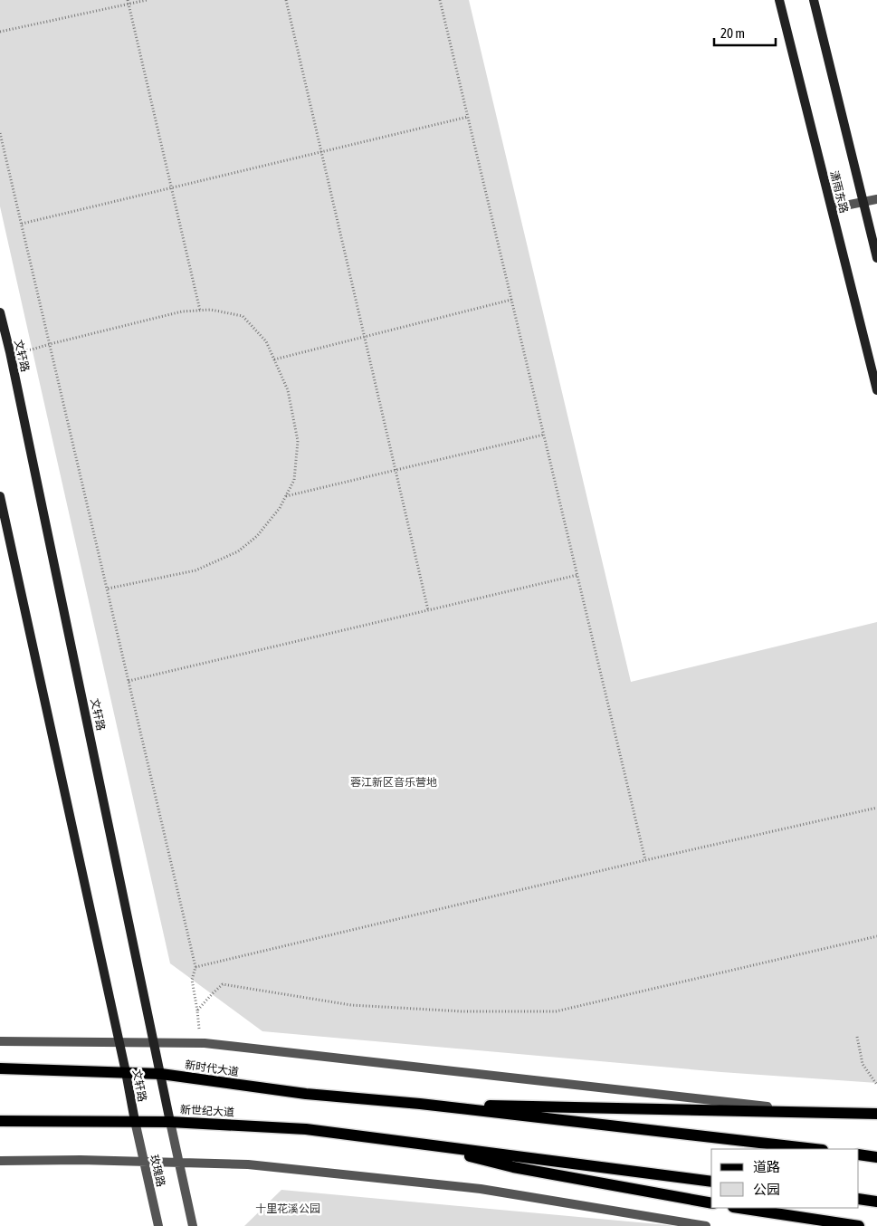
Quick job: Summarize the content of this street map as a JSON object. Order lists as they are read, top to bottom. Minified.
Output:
{"streets":{"main road":["潇雨东路","文轩路","新时代大道","新世纪大道"],"street":["玫瑰路"]},"crossings":[["文轩路","新时代大道"],["文轩路","新世纪大道"],["文轩路","玫瑰路"],["新世纪大道","玫瑰路"]],"parks":["蓉江新区音乐营地","十里花溪公园"],"legend":["道路","公园"],"scale_bar":"20 m"}
